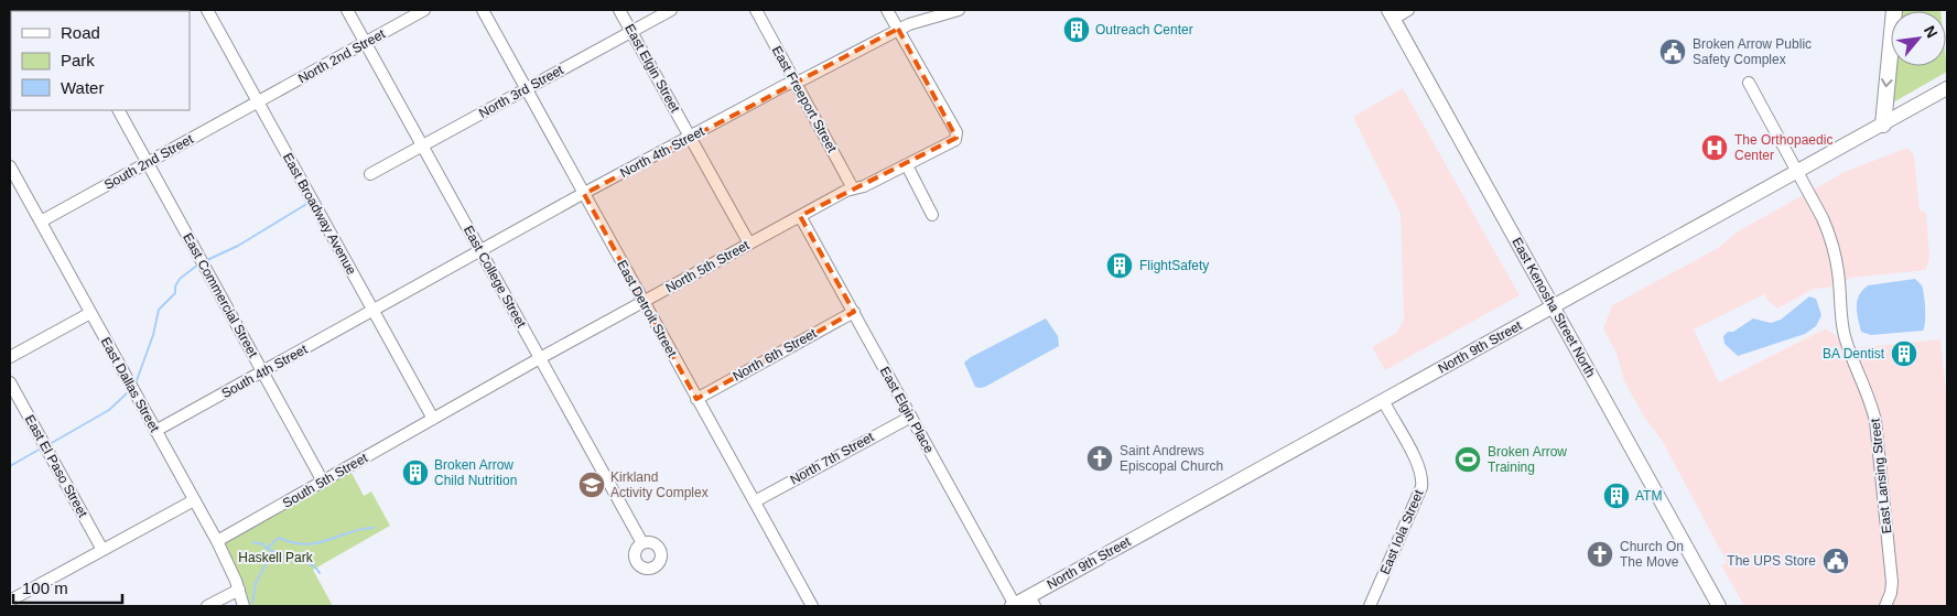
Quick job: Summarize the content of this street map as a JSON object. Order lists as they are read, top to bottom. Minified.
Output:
{"streets":{"main road":["East Kenosha Street North","North 9th Street"],"street":["North 2nd Street","East Elgin Street","North 3rd Street","East Freeport Street","North 4th Street","South 2nd Street","East Broadway Avenue","North 5th Street","East College Street","East Commercial Street","East Detroit Street","North 6th Street","South 4th Street","East Dallas Street","East Elgin Place","North 7th Street","East El Paso Street","East Lansing Street","South 5th Street","East Iola Street"]},"crossings":[["North 2nd Street","South 2nd Street"],["North 2nd Street","East Broadway Avenue"],["North 2nd Street","East College Street"],["East Elgin Street","North 3rd Street"],["East Elgin Street","North 4th Street"],["East Elgin Street","North 5th Street"],["North 3rd Street","East College Street"],["North 3rd Street","East Detroit Street"],["East Freeport Street","North 4th Street"],["East Freeport Street","North 5th Street"],["North 4th Street","East Broadway Avenue"],["North 4th Street","North 5th Street"],["North 4th Street","East College Street"],["North 4th Street","East Detroit Street"],["North 4th Street","South 4th Street"],["South 2nd Street","East Broadway Avenue"],["South 2nd Street","East Commercial Street"],["South 2nd Street","East Dallas Street"],["East Broadway Avenue","North 5th Street"],["East Broadway Avenue","South 4th Street"],["East Broadway Avenue","South 5th Street"],["North 5th Street","East College Street"],["North 5th Street","East Detroit Street"],["North 5th Street","East Elgin Place"],["North 5th Street","South 5th Street"],["East Commercial Street","South 4th Street"],["East Commercial Street","South 5th Street"],["East Kenosha Street North","North 9th Street"],["East Detroit Street","North 6th Street"],["East Detroit Street","North 7th Street"],["North 9th Street","East Elgin Place"],["North 9th Street","East Lansing Street"],["North 9th Street","East Iola Street"],["North 6th Street","East Elgin Place"],["South 4th Street","East Dallas Street"],["East Dallas Street","South 5th Street"],["East Elgin Place","North 7th Street"]],"parks":["Haskell Park"],"places":{"building":["Outreach Center","FlightSafety","BA Dentist","Broken Arrow Child Nutrition","ATM"],"public building":["Broken Arrow Public Safety Complex","The UPS Store"],"hospital":["The Orthopaedic Center"],"church":["Saint Andrews Episcopal Church","Church On The Move"],"sports":["Broken Arrow Training"],"school or university":["Kirkland Activity Complex"]},"legend":["Road","Park","Water"],"scale_bar":"100 m","north":"top right"}
